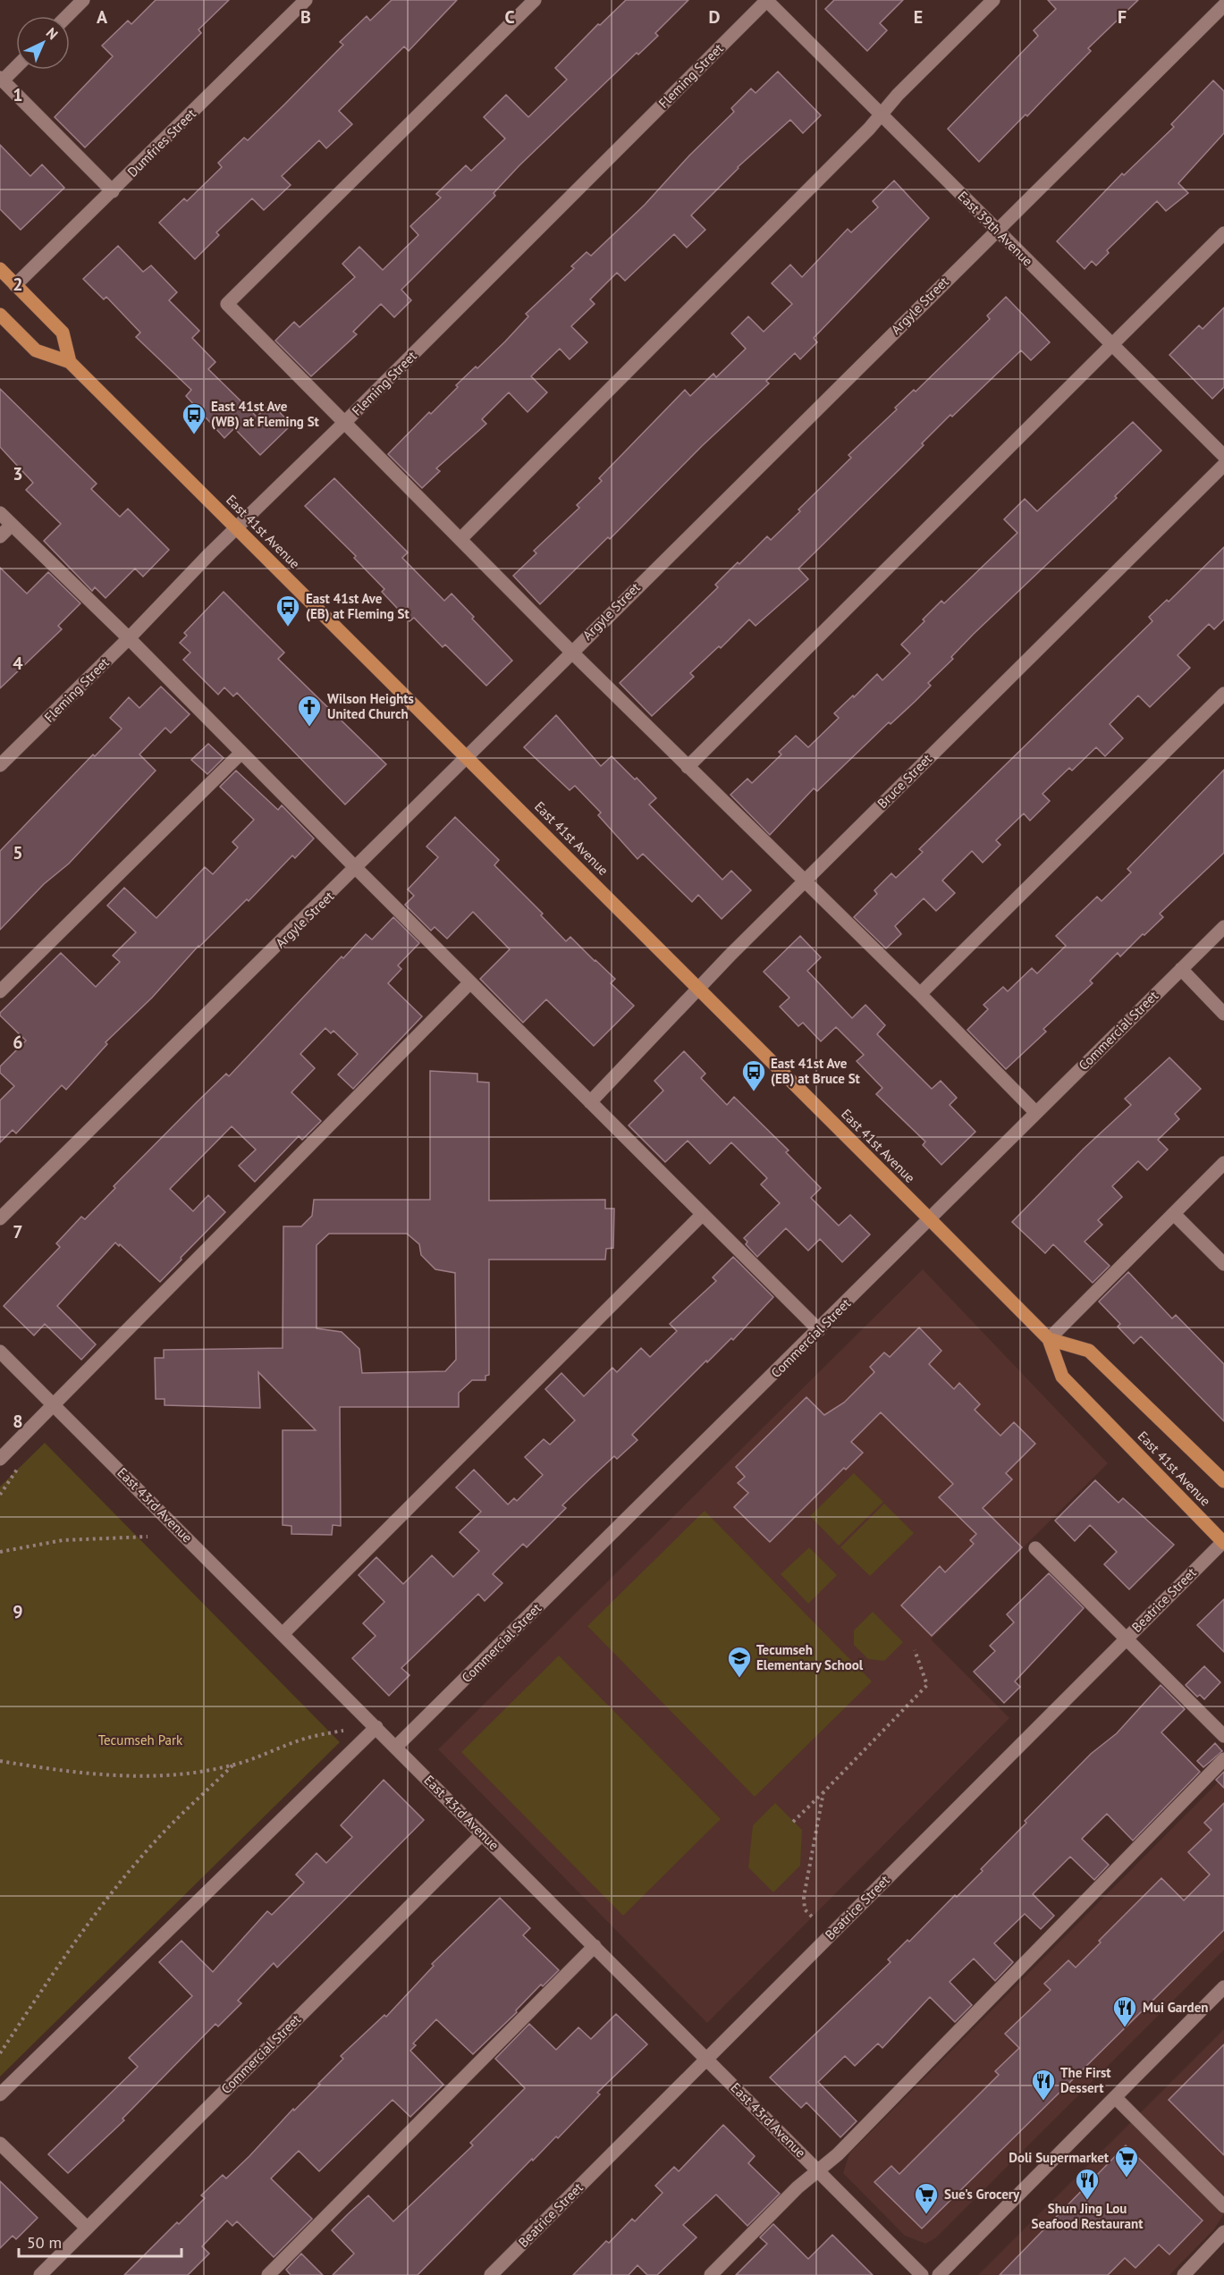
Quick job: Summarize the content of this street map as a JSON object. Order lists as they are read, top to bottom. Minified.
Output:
{"streets":{"main road":["East 41st Avenue"],"street":["Fleming Street","Dumfries Street","East 39th Avenue","Argyle Street","Bruce Street","Commercial Street","East 43rd Avenue","Beatrice Street"]},"crossings":[["Fleming Street","East 39th Avenue"],["Fleming Street","East 41st Avenue"],["East 39th Avenue","Argyle Street"],["Argyle Street","East 41st Avenue"],["East 41st Avenue","Bruce Street"],["East 41st Avenue","Commercial Street"],["East 41st Avenue","Beatrice Street"],["Commercial Street","East 43rd Avenue"],["East 43rd Avenue","Beatrice Street"]],"parks":["Tecumseh Park"],"places":{"bus stop":["East 41st Ave (WB) at Fleming St","East 41st Ave (EB) at Fleming St","East 41st Ave (EB) at Bruce St"],"church":["Wilson Heights United Church"],"school or university":["Tecumseh Elementary School"],"restaurant":["Mui Garden","The First Dessert","Shun Jing Lou Seafood Restaurant"],"supermarket":["Doli Supermarket","Sue's Grocery"]},"scale_bar":"50 m","north":"top right","grid":{"columns":["A","B","C","D","E","F"],"rows":["1","2","3","4","5","6","7","8","9"]}}
